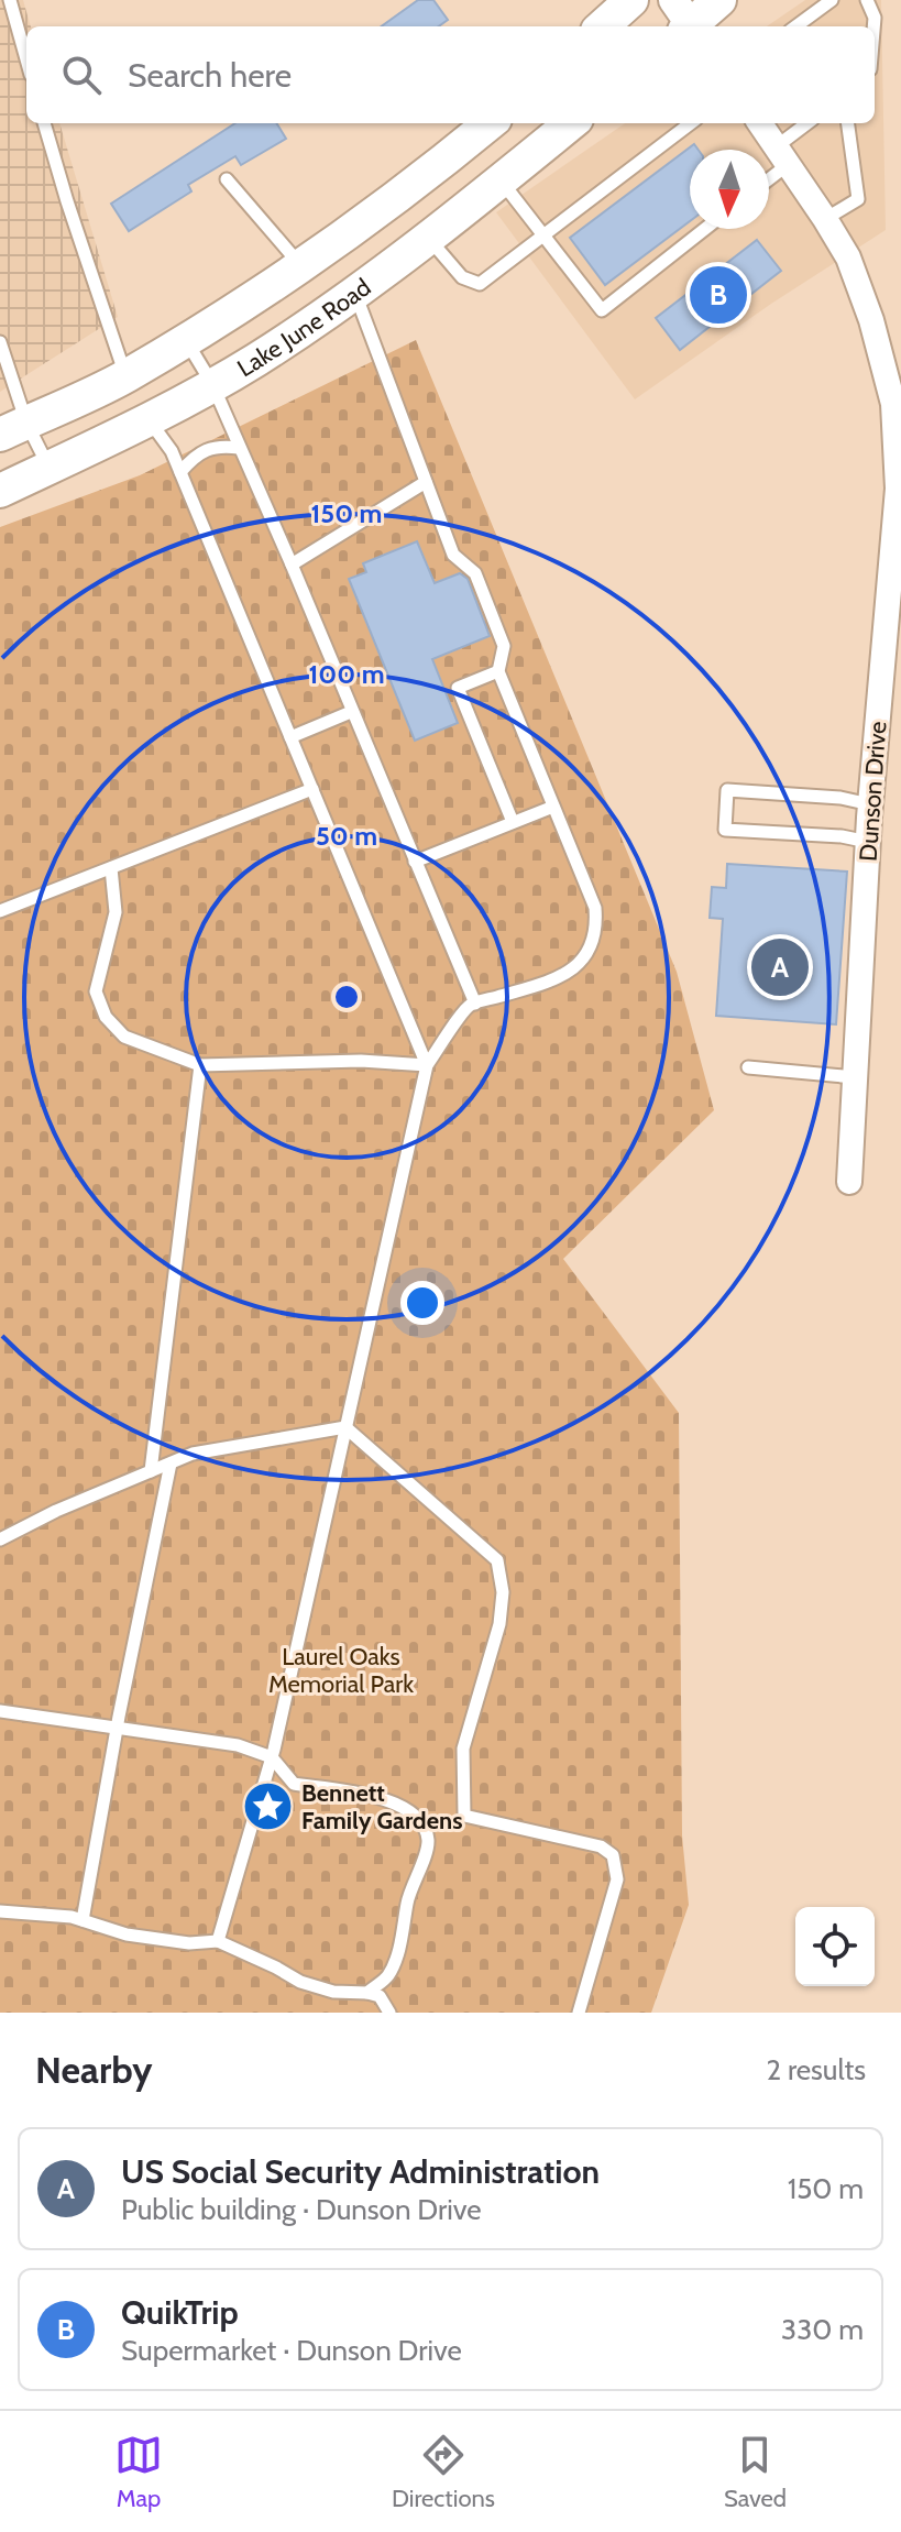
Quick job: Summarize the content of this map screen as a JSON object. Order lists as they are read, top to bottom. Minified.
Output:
{"streets":{"main road":["Lake June Road"],"street":["Dunson Drive"]},"parks":["Laurel Oaks Memorial Park"],"places":{"place":["Bennett Family Gardens"]},"north":"bottom","page":{"search":"Search here","pins":["B","A"],"heading":["Nearby","2 results"],"list":[{"mark":"A","name":"US Social Security Administration","note":"Public building · Dunson Drive","value":"150 m"},{"mark":"B","name":"QuikTrip","note":"Supermarket · Dunson Drive","value":"330 m"}],"nav":["Map","Directions","Saved"]},"rings":["150 m","100 m","50 m"]}
